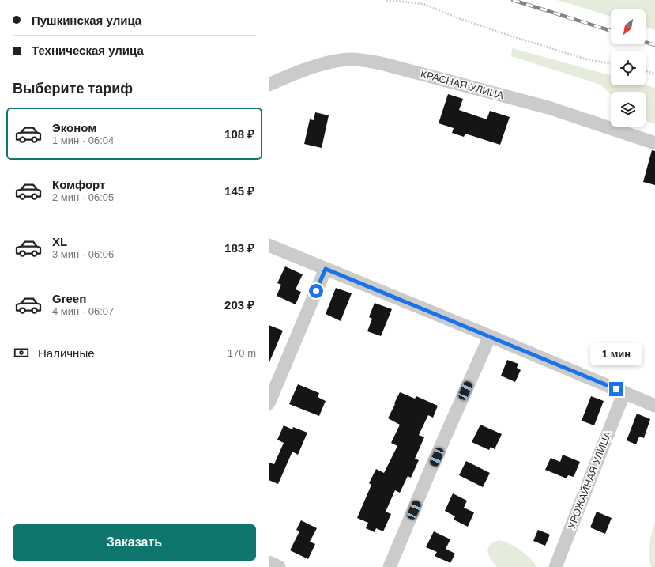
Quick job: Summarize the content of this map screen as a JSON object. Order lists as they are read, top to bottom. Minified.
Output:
{"streets":{"street":["КРАСНАЯ УЛИЦА","УРОЖАЙНАЯ УЛИЦА"]},"north":"bottom left","page":{"banner":["Пушкинская улица","Техническая улица"],"heading":"Выберите тариф","list":[{"name":"Эконом","note":"1 мин · 06:04","value":"108 ₽"},{"name":"Комфорт","note":"2 мин · 06:05","value":"145 ₽"},{"name":"XL","note":"3 мин · 06:06","value":"183 ₽"},{"name":"Green","note":"4 мин · 06:07","value":"203 ₽"}],"pay":["Наличные","170 m"],"bubble":"1 мин","buttons":"Заказать"}}
